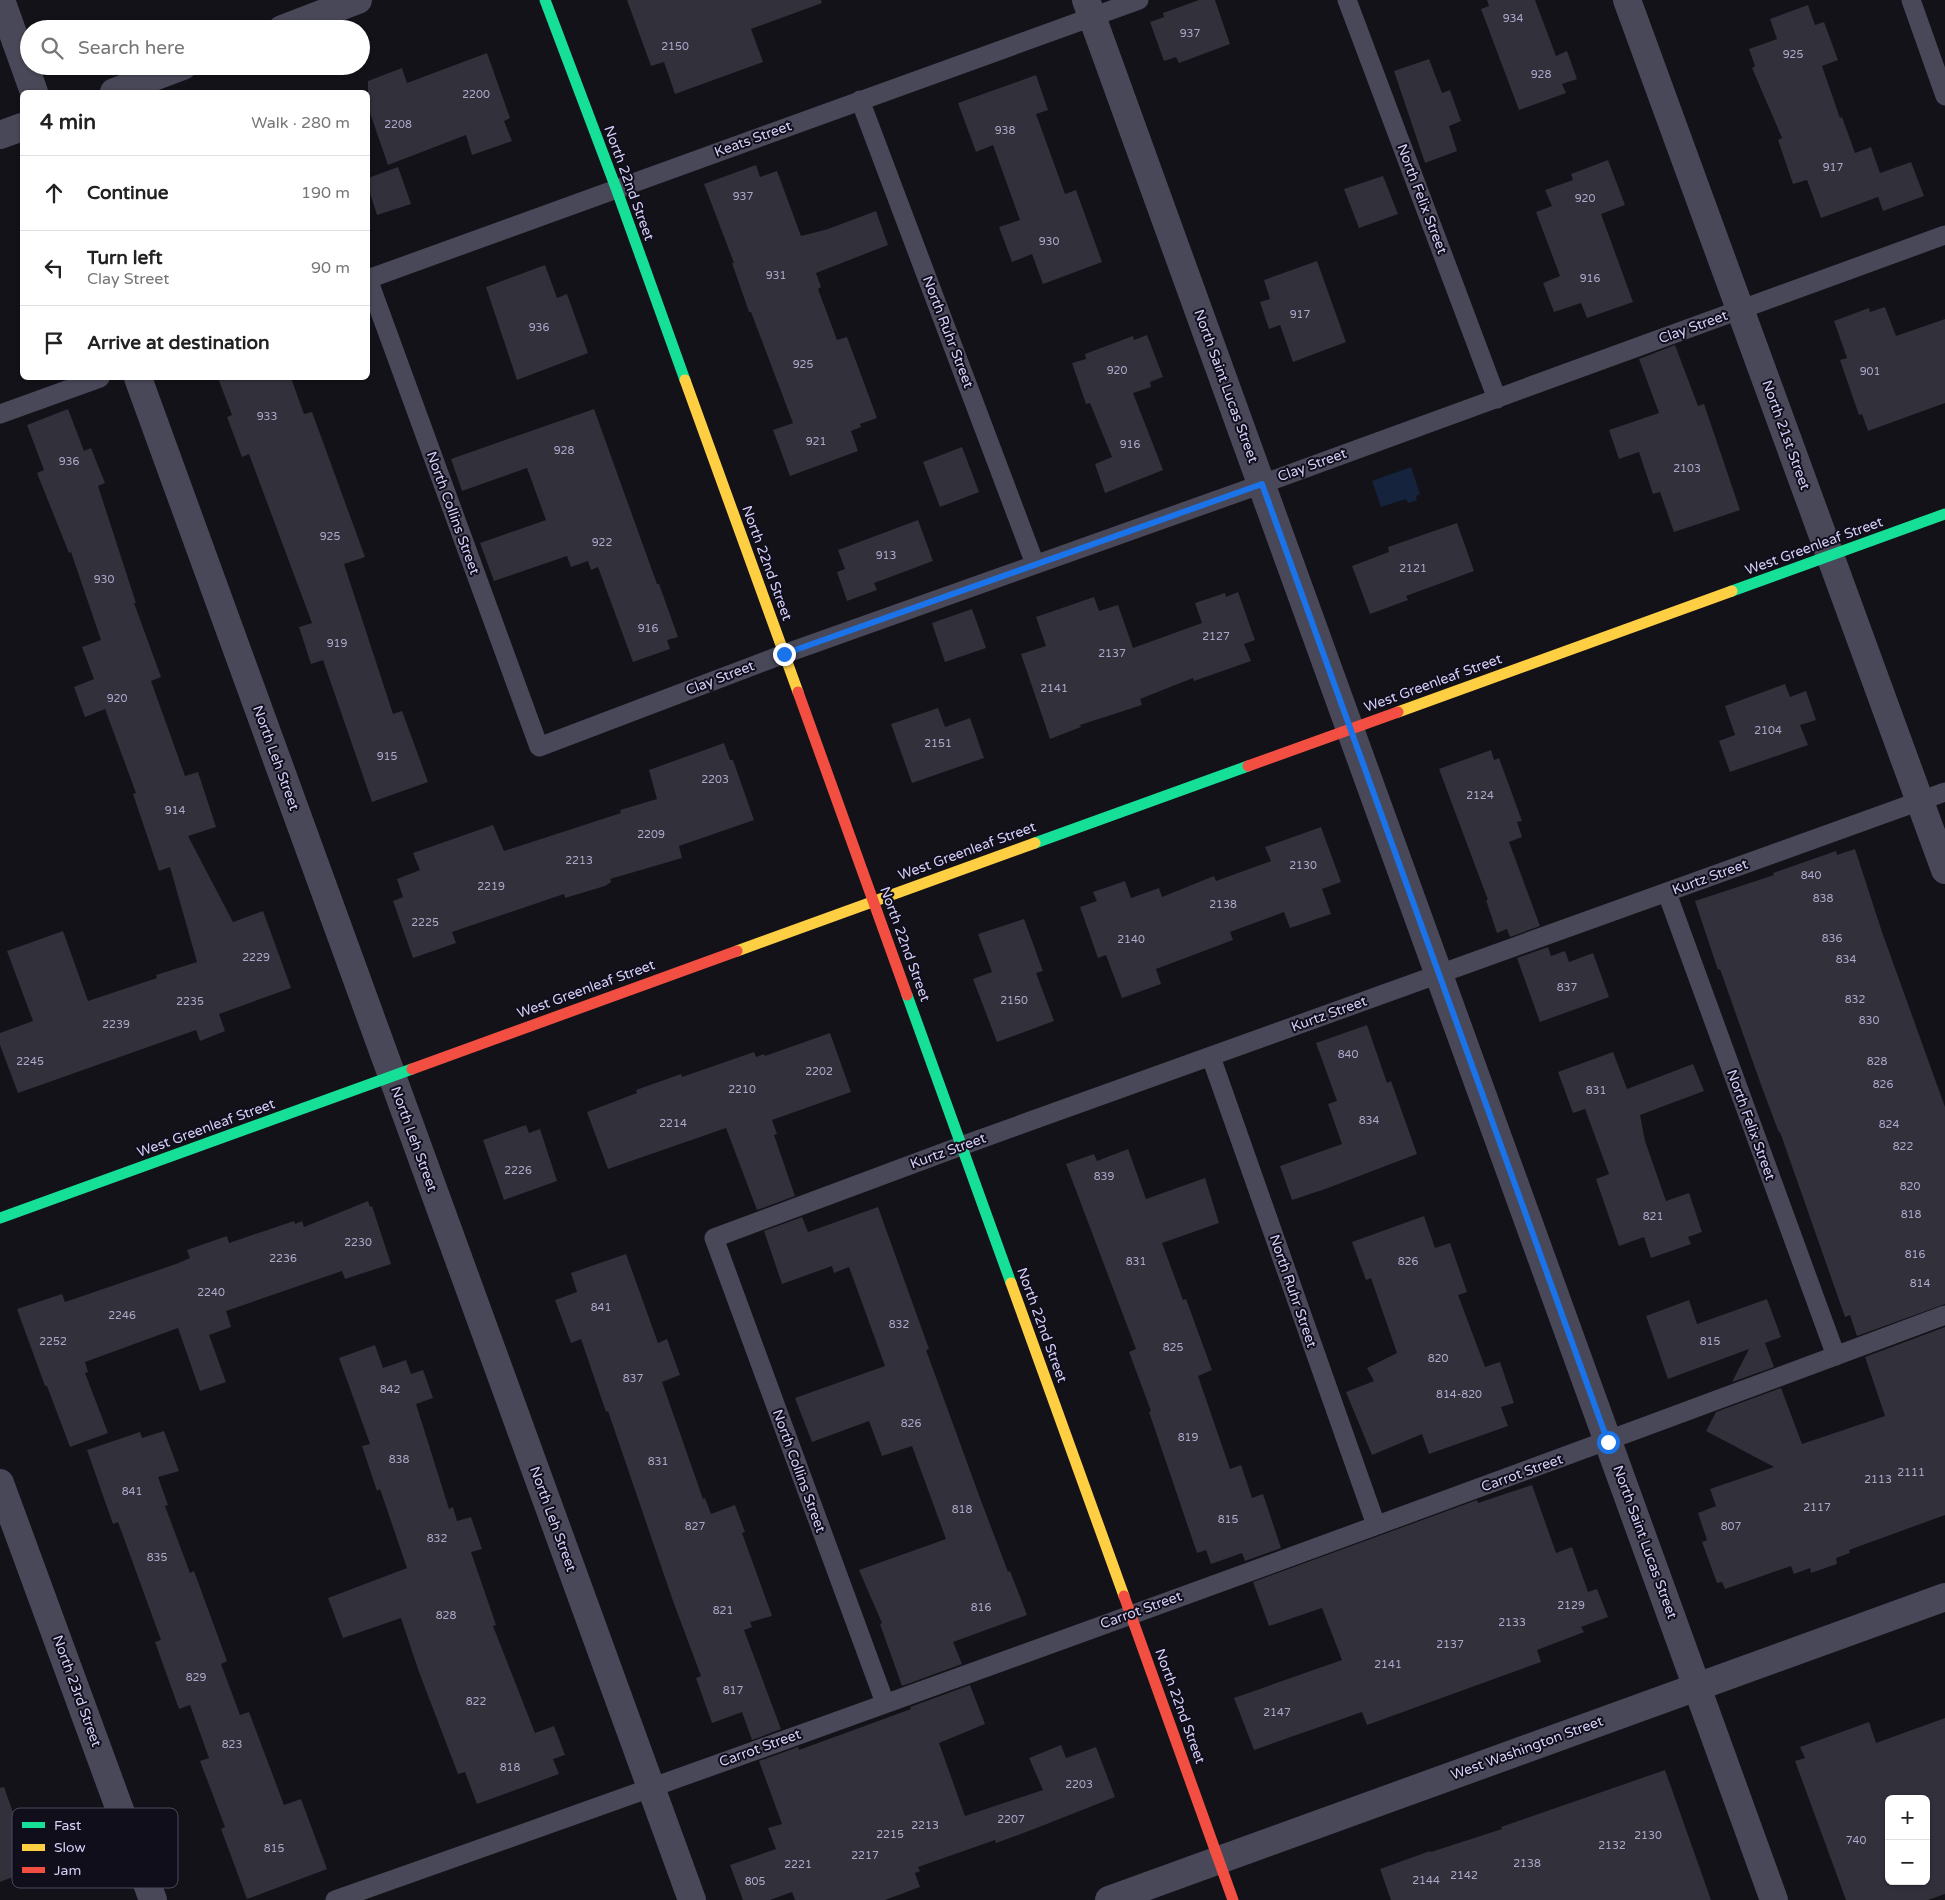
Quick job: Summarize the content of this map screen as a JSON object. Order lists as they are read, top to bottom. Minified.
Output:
{"streets":{"street":["North 22nd Street","North Saint Lucas Street","North 21st Street","West Greenleaf Street","North Leh Street","North 23rd Street","West Washington Street"],"lane":["Keats Street","North Felix Street","Clay Street","North Ruhr Street","North Collins Street","Kurtz Street","Carrot Street"]},"crossings":[["Keats Street","North 22nd Street"],["Keats Street","North Ruhr Street"],["Keats Street","North Saint Lucas Street"],["North 22nd Street","Clay Street"],["North 22nd Street","West Greenleaf Street"],["North 22nd Street","Kurtz Street"],["North 22nd Street","Carrot Street"],["North 22nd Street","West Washington Street"],["North Felix Street","Clay Street"],["North Felix Street","Kurtz Street"],["North Felix Street","Carrot Street"],["Clay Street","North Ruhr Street"],["Clay Street","North Saint Lucas Street"],["Clay Street","North 21st Street"],["Clay Street","North Collins Street"],["North Ruhr Street","Kurtz Street"],["North Ruhr Street","Carrot Street"],["North Saint Lucas Street","West Greenleaf Street"],["North Saint Lucas Street","Kurtz Street"],["North Saint Lucas Street","Carrot Street"],["North Saint Lucas Street","West Washington Street"],["North 21st Street","West Greenleaf Street"],["North 21st Street","Kurtz Street"],["North Collins Street","Kurtz Street"],["North Collins Street","Carrot Street"],["West Greenleaf Street","North Leh Street"],["North Leh Street","Carrot Street"]],"house_numbers":["934","937","2150","925","928","2200","2208","938","917","937","920","930","931","916","917","936","925","920","901","933","921","916","928","936","2103","925","922","913","2121","930","916","2127","919","2137","2141","920","2104","2151","915","2203","2124","914","2209","2213","2130","840","2219","838","2138","2225","836","2140","2229","834","837","832","2150","2235","830","2239","840","2245","828","2202","826","2210","831","834","2214","824","822","2226","839","820","818","821","2230","816","2236","831","826","814","2240","841","2246","832","2252","815","825","820","837","842","814-820","826","819","838","831","2111","2113","841","2117","818","815","827","807","832","835","2129","816","821","828","2133","2137","2141","829","817","822","2147","823","818","2203","2207","2213","2215","2130","740","2132","815","2217","2138","2221","2142","2144","805"],"legend":["Fast","Slow","Jam"],"page":{"search":"Search here","heading":["4 min","Walk · 280 m"],"list":[["Continue","190 m"],["Turn left","Clay Street","90 m"],"Arrive at destination"],"map_buttons":["+","−"]}}
